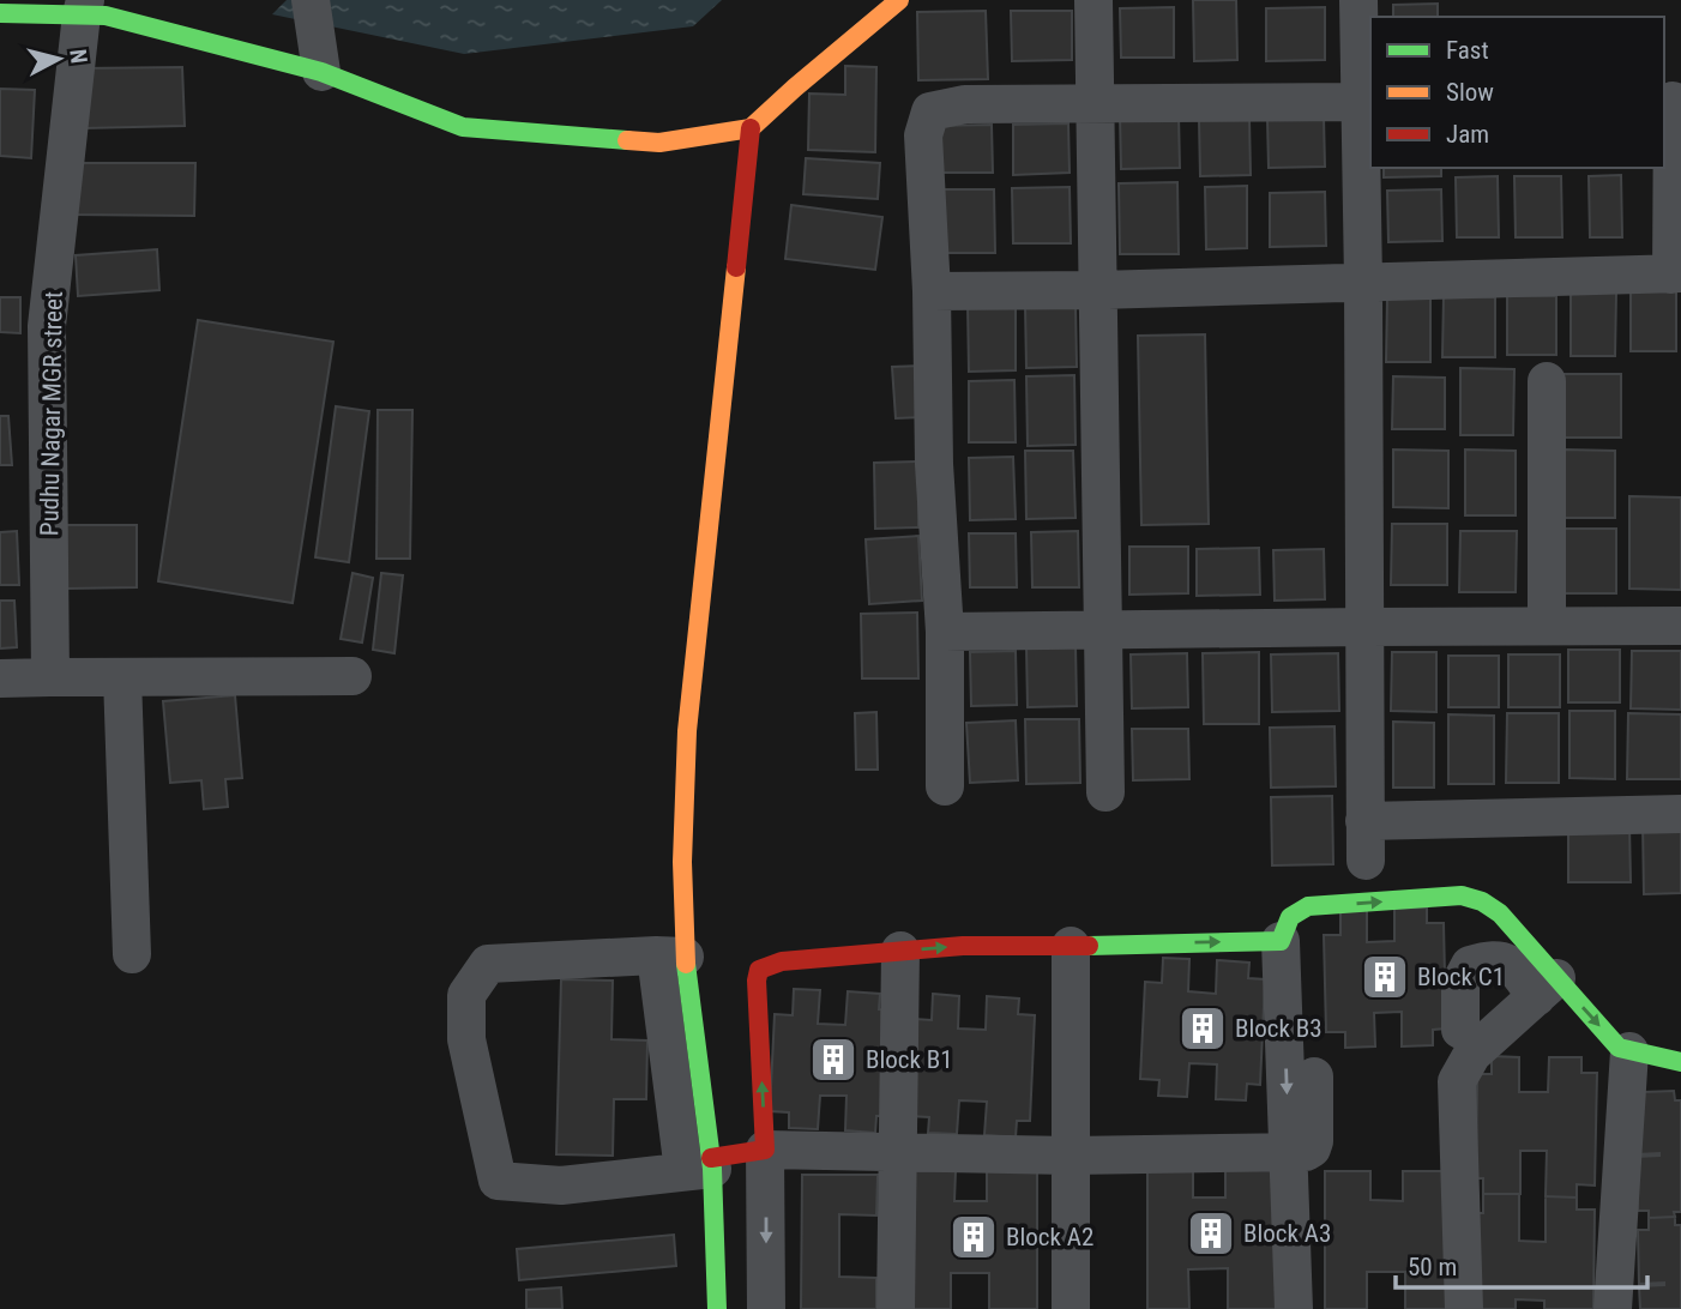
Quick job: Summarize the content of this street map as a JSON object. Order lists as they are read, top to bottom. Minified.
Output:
{"streets":{"street":["Pudhu Nagar MGR street"]},"places":{"building":["Block C1","Block B3","Block B1","Block A3","Block A2"]},"legend":["Fast","Slow","Jam"],"scale_bar":"50 m","north":"right"}
